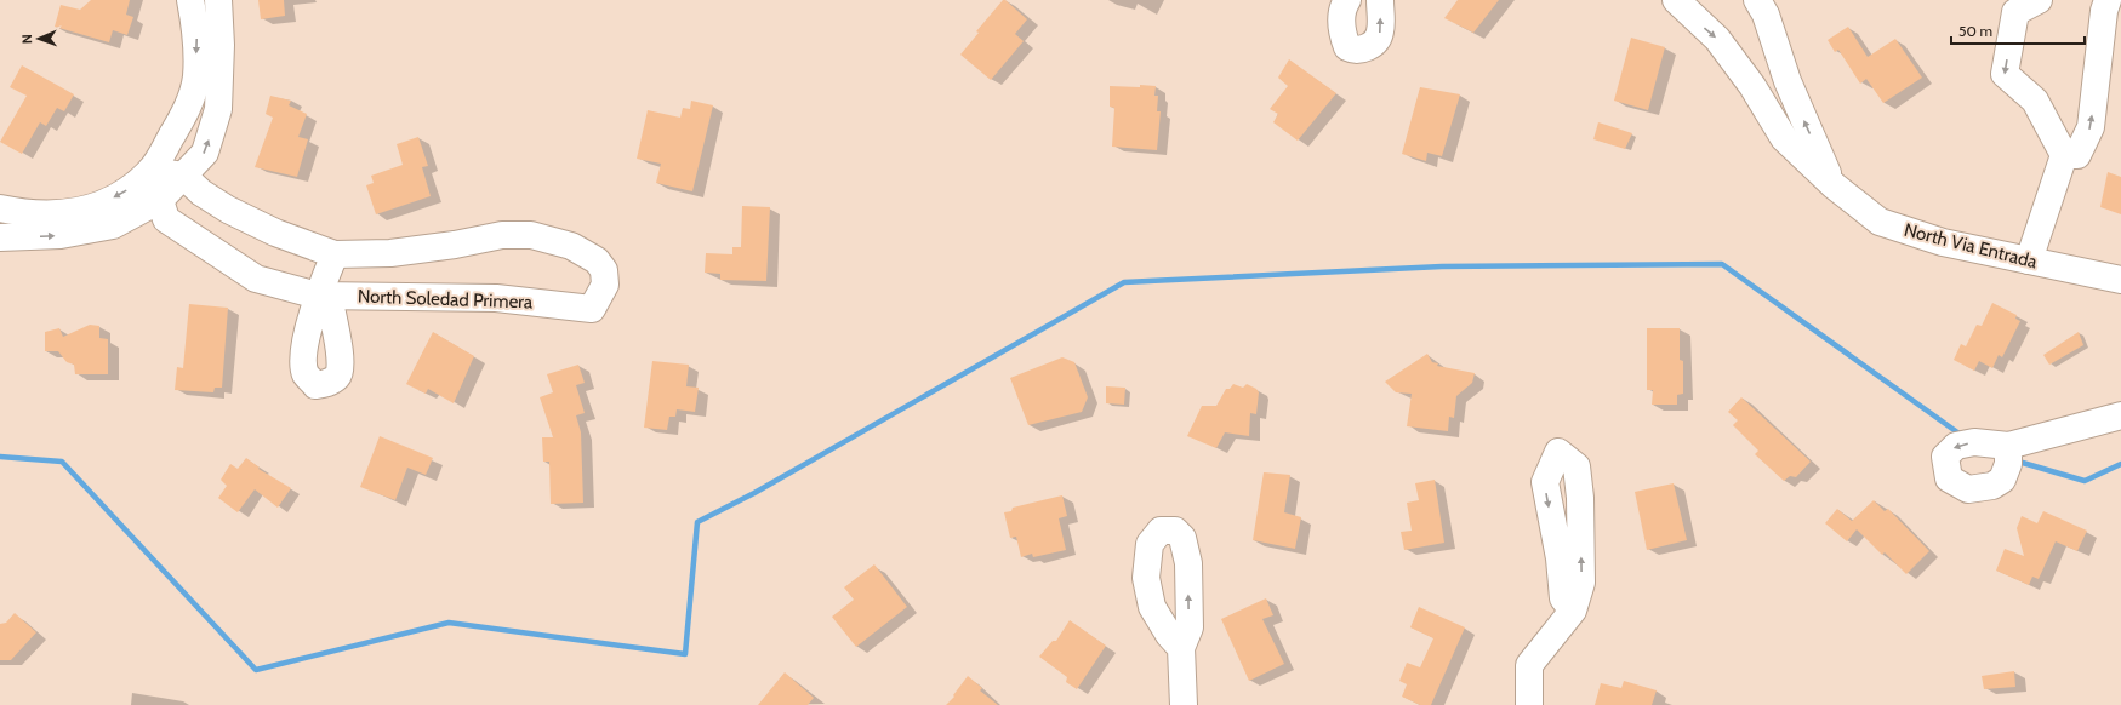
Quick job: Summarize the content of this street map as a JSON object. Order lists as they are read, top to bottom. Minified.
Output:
{"streets":{"street":["North Via Entrada","North Soledad Primera"]},"scale_bar":"50 m","north":"left"}
